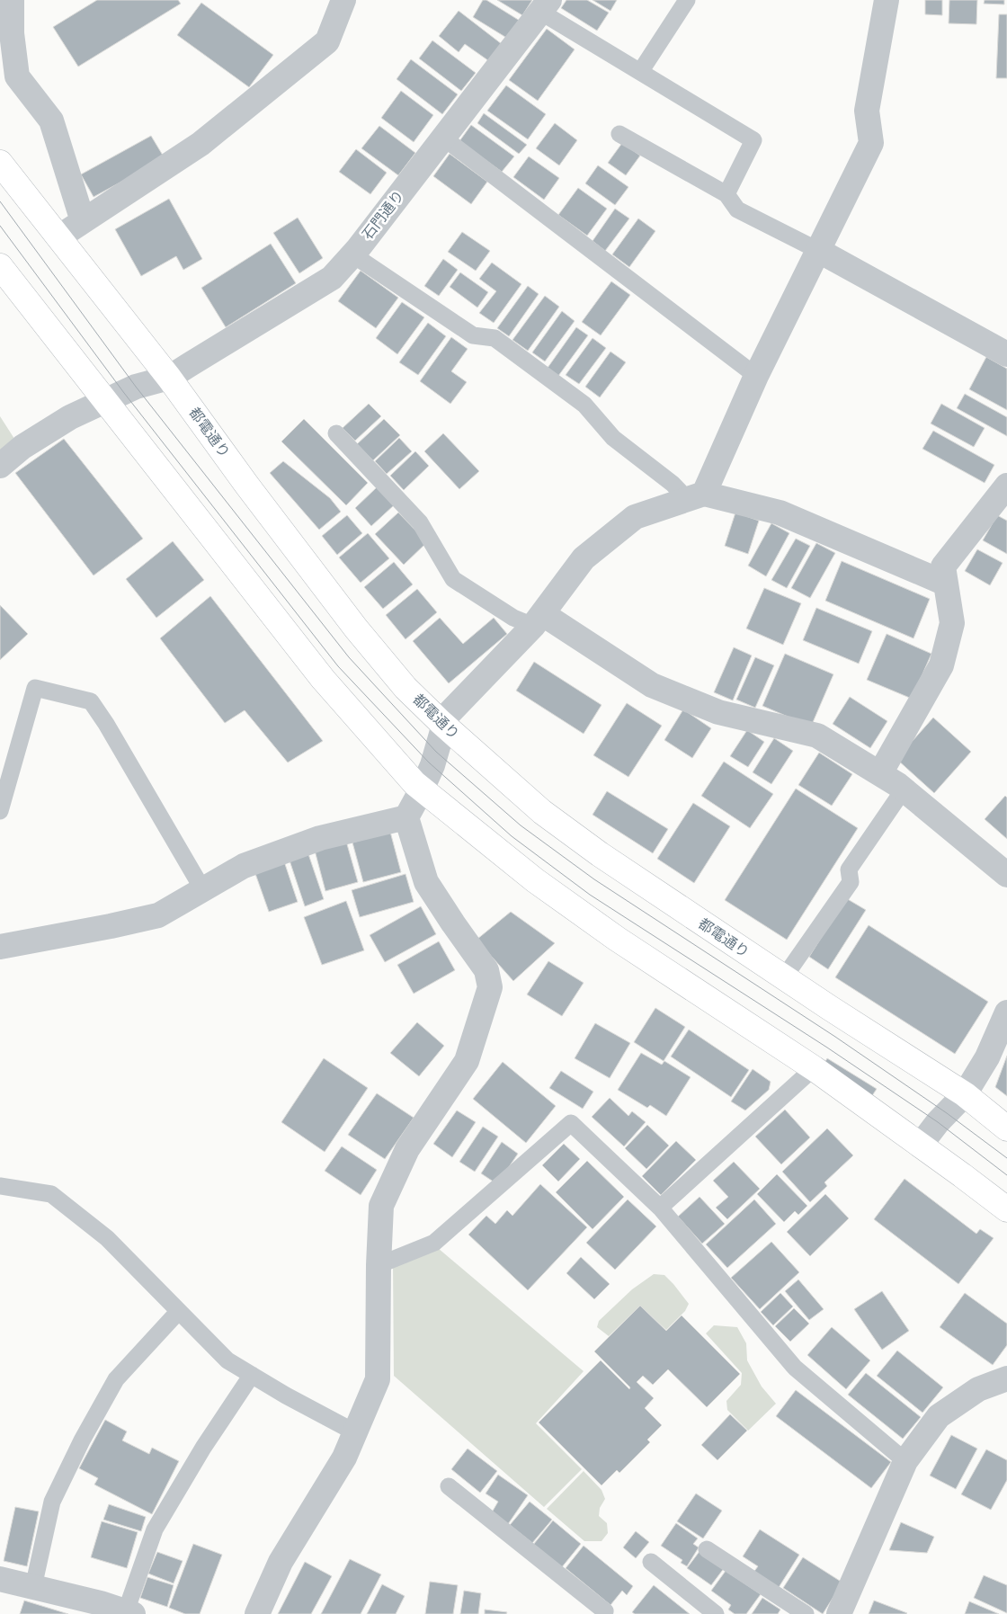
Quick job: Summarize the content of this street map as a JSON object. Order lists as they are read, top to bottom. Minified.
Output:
{"streets":{"main road":["都電通り"],"street":["石門通り"]},"crossings":[["石門通り","都電通り"]]}
